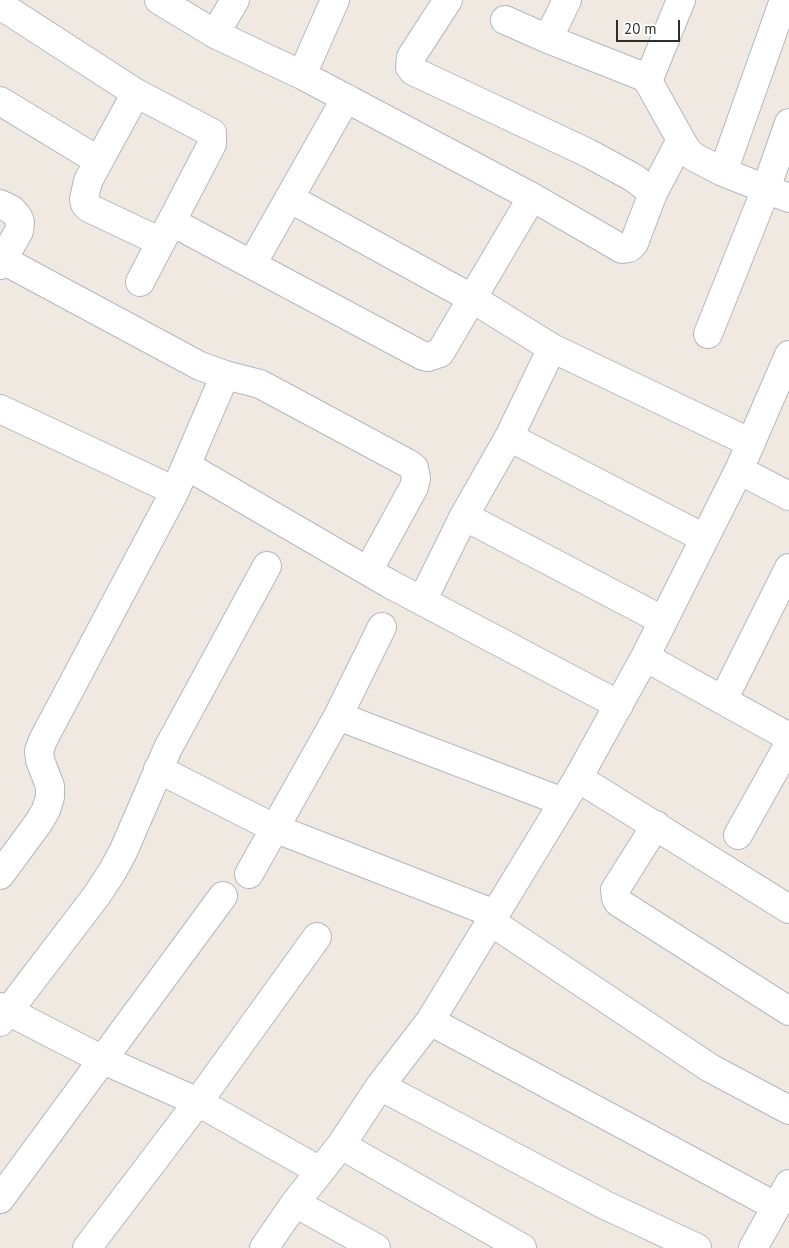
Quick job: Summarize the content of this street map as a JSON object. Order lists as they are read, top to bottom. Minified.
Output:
{"scale_bar":"20 m"}
